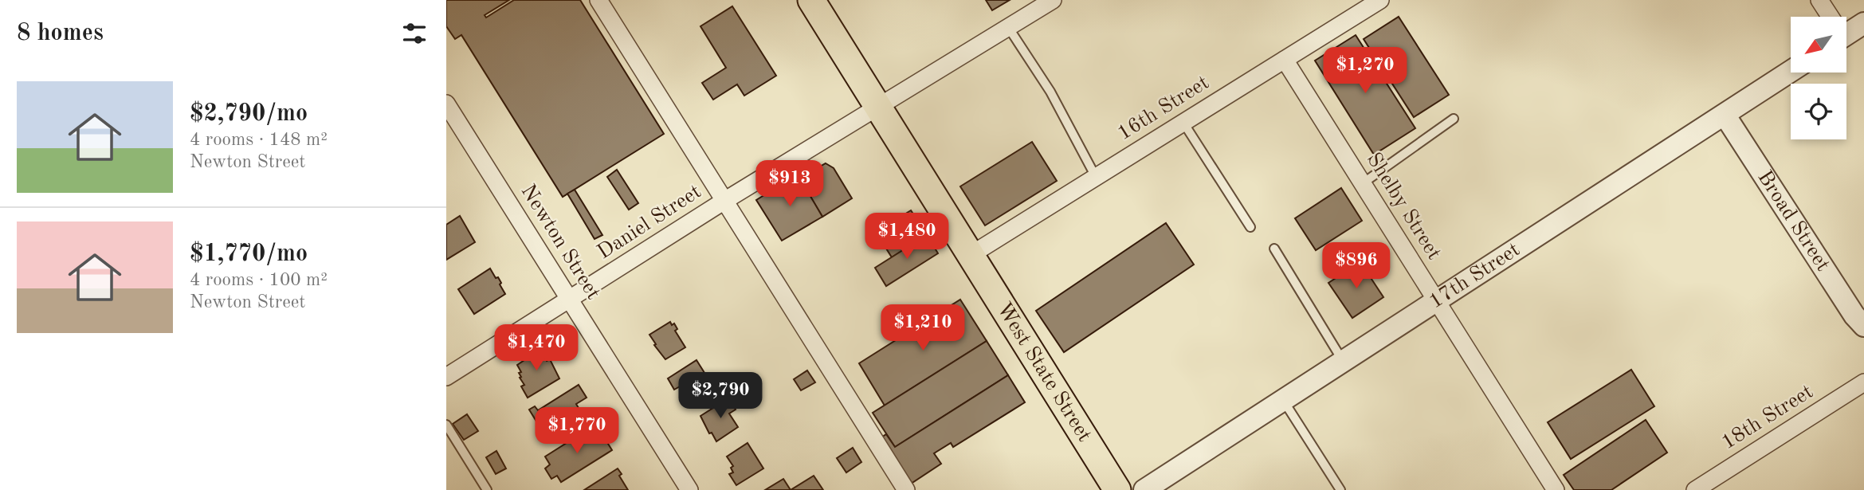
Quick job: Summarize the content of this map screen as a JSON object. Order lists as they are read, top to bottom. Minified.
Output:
{"streets":{"main road":["West State Street"],"street":["16th Street","Shelby Street","Broad Street","Daniel Street","Newton Street","17th Street","18th Street"]},"crossings":[["16th Street","Shelby Street"],["16th Street","West State Street"],["Shelby Street","17th Street"],["Broad Street","17th Street"],["Daniel Street","Newton Street"],["Daniel Street","West State Street"]],"north":"bottom left","page":{"heading":"8 homes","price":["$1,270","$913","$1,480","$896","$1,210","$1,470","$2,790","$1,770"],"list":[{"name":"$2,790/mo","note":"4 rooms · 148 m² · Newton Street"},{"name":"$1,770/mo","note":"4 rooms · 100 m² · Newton Street"}]}}
